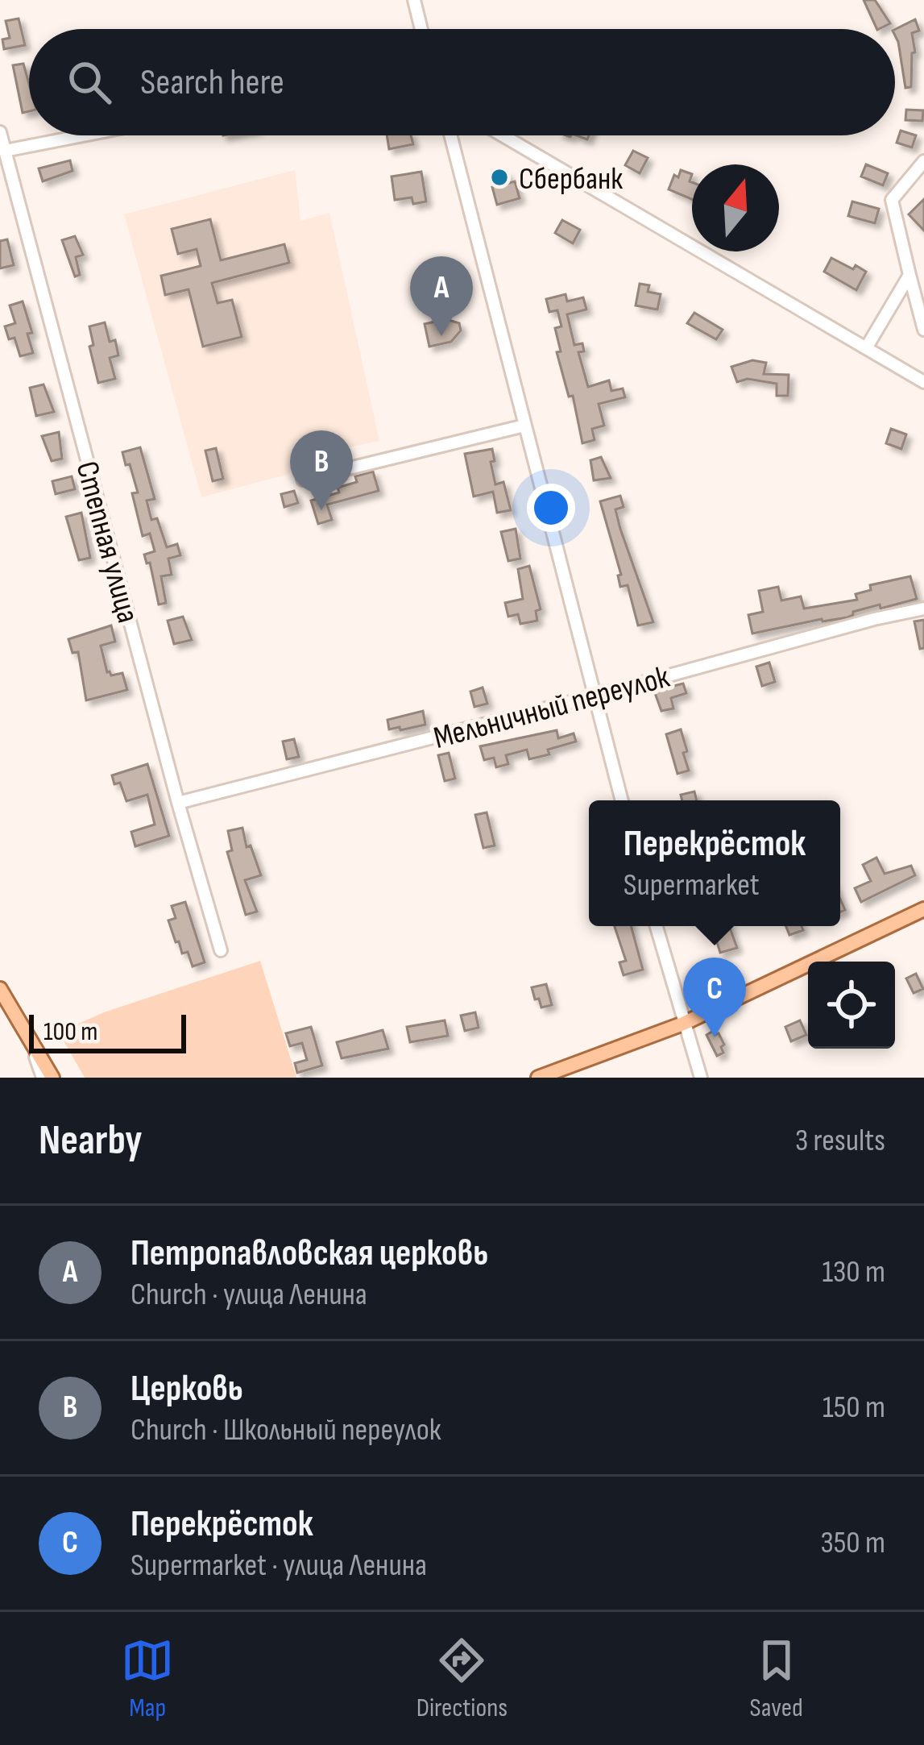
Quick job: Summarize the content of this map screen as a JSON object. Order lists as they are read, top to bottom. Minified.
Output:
{"streets":{"street":["Степная улица","Мельничный переулок"]},"crossings":[["Степная улица","Мельничный переулок"]],"places":["Сбербанк"],"scale_bar":"100 m","north":"top","page":{"search":"Search here","pins":["A","B","C"],"popup":["Перекрёсток","Supermarket"],"scale":"100 m","heading":["Nearby","3 results"],"list":[{"mark":"A","name":"Петропавловская церковь","note":"Church · улица Ленина","value":"130 m"},{"mark":"B","name":"Церковь","note":"Church · Школьный переулок","value":"150 m"},{"mark":"C","name":"Перекрёсток","note":"Supermarket · улица Ленина","value":"350 m"}],"nav":["Map","Directions","Saved"]}}
